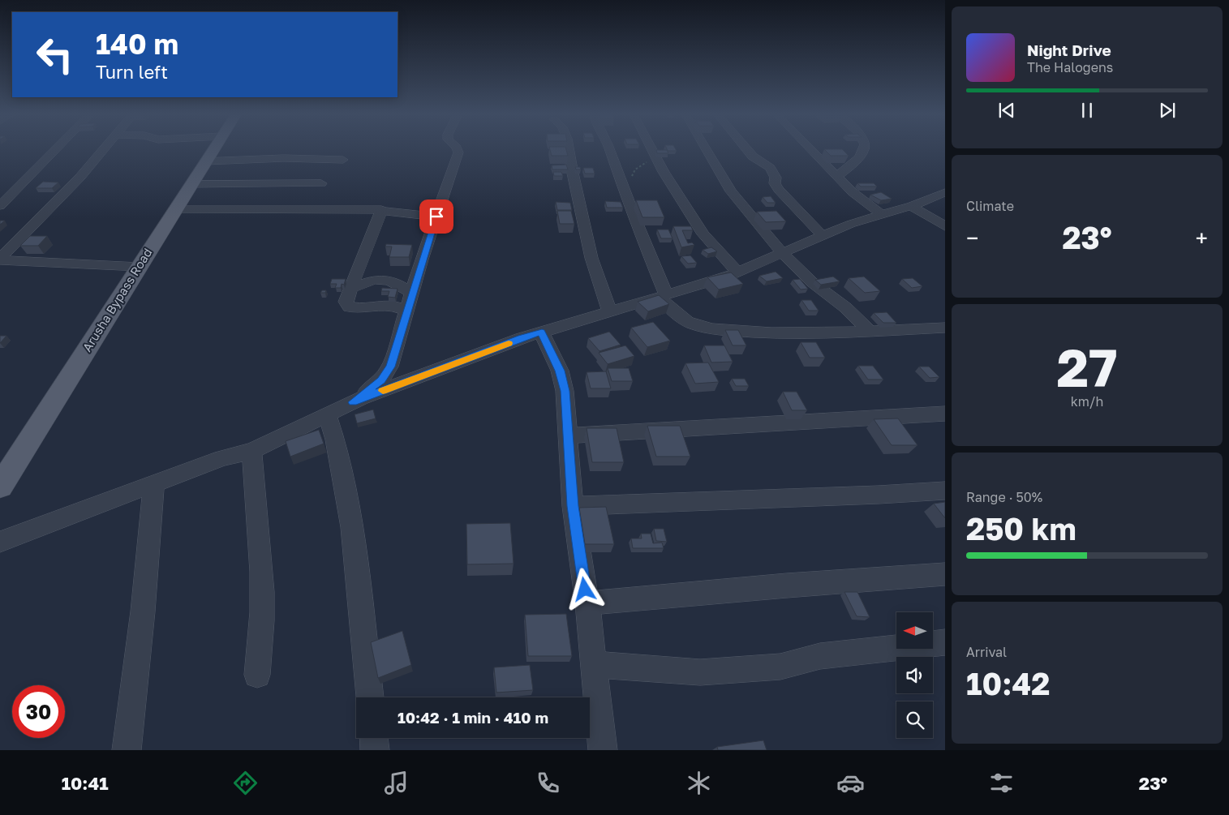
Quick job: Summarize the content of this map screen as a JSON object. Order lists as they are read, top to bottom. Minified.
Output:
{"streets":{"main road":["Arusha Bypass Road"]},"north":"left","page":{"turn":["140 m","Turn left"],"song":["Night Drive","The Halogens"],"tile":["Climate",["27","km/h"],["Range · 50%","250 km"],["Arrival","10:42"]],"heat":["−","23°","+"],"limit":"30","trip":"10:42 · 1 min · 410 m","tabs":["10:41","23°"]}}
